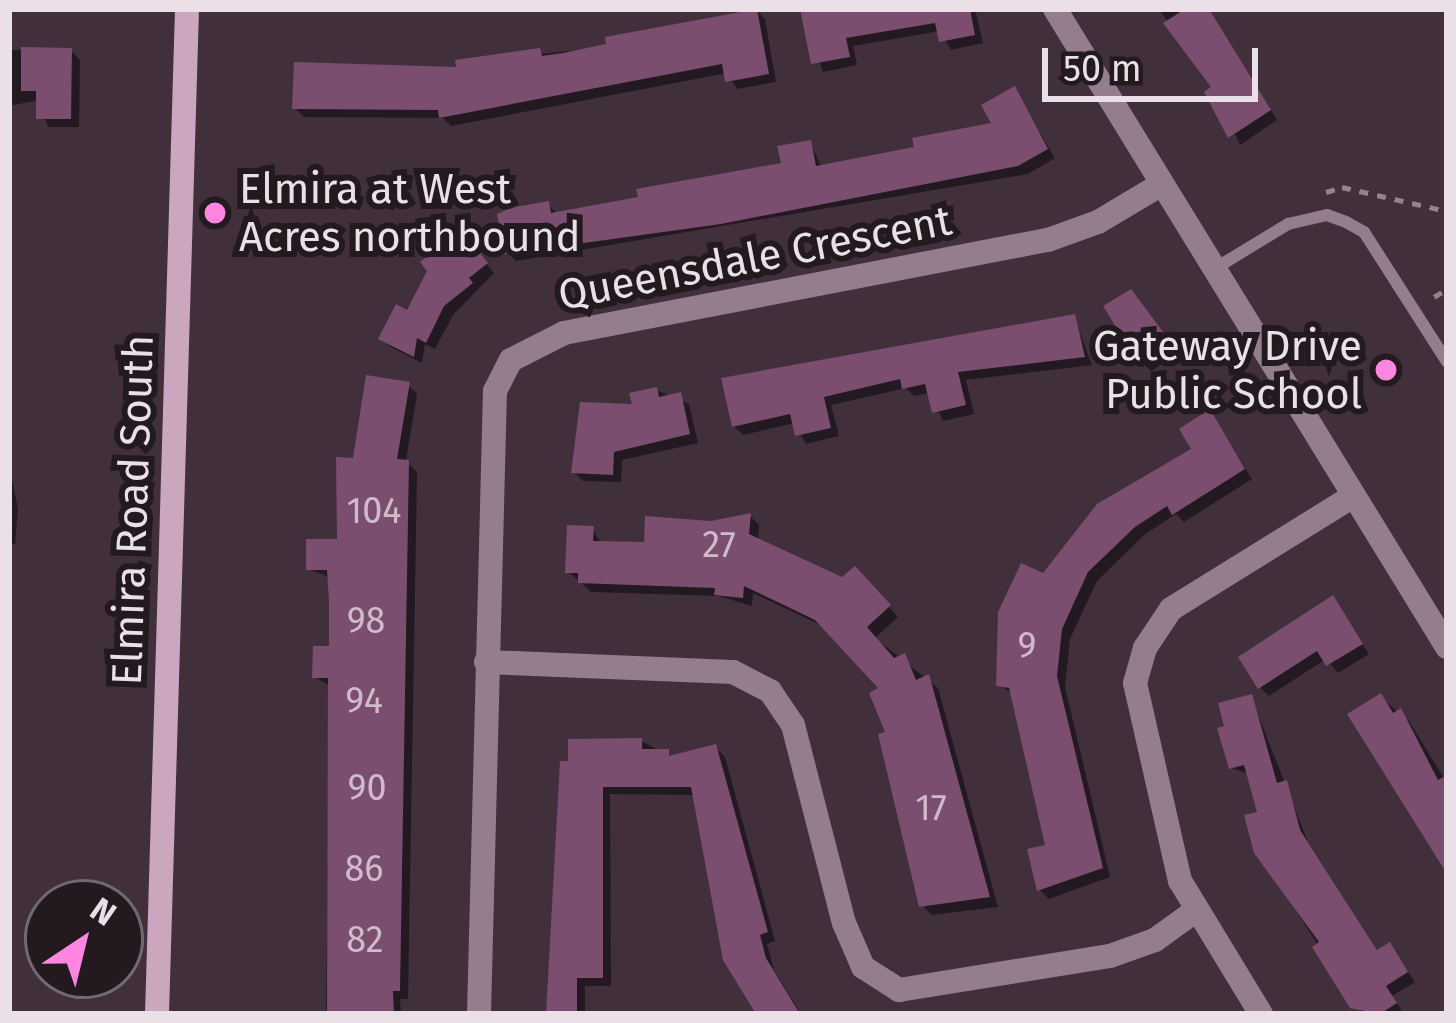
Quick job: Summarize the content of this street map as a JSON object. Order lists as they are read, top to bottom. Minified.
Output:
{"streets":{"street":["Queensdale Crescent","Elmira Road South"]},"places":["Elmira at West Acres northbound","Gateway Drive Public School"],"house_numbers":["104","27","98","9","94","90","17","86","82"],"scale_bar":"50 m","north":"top right"}
